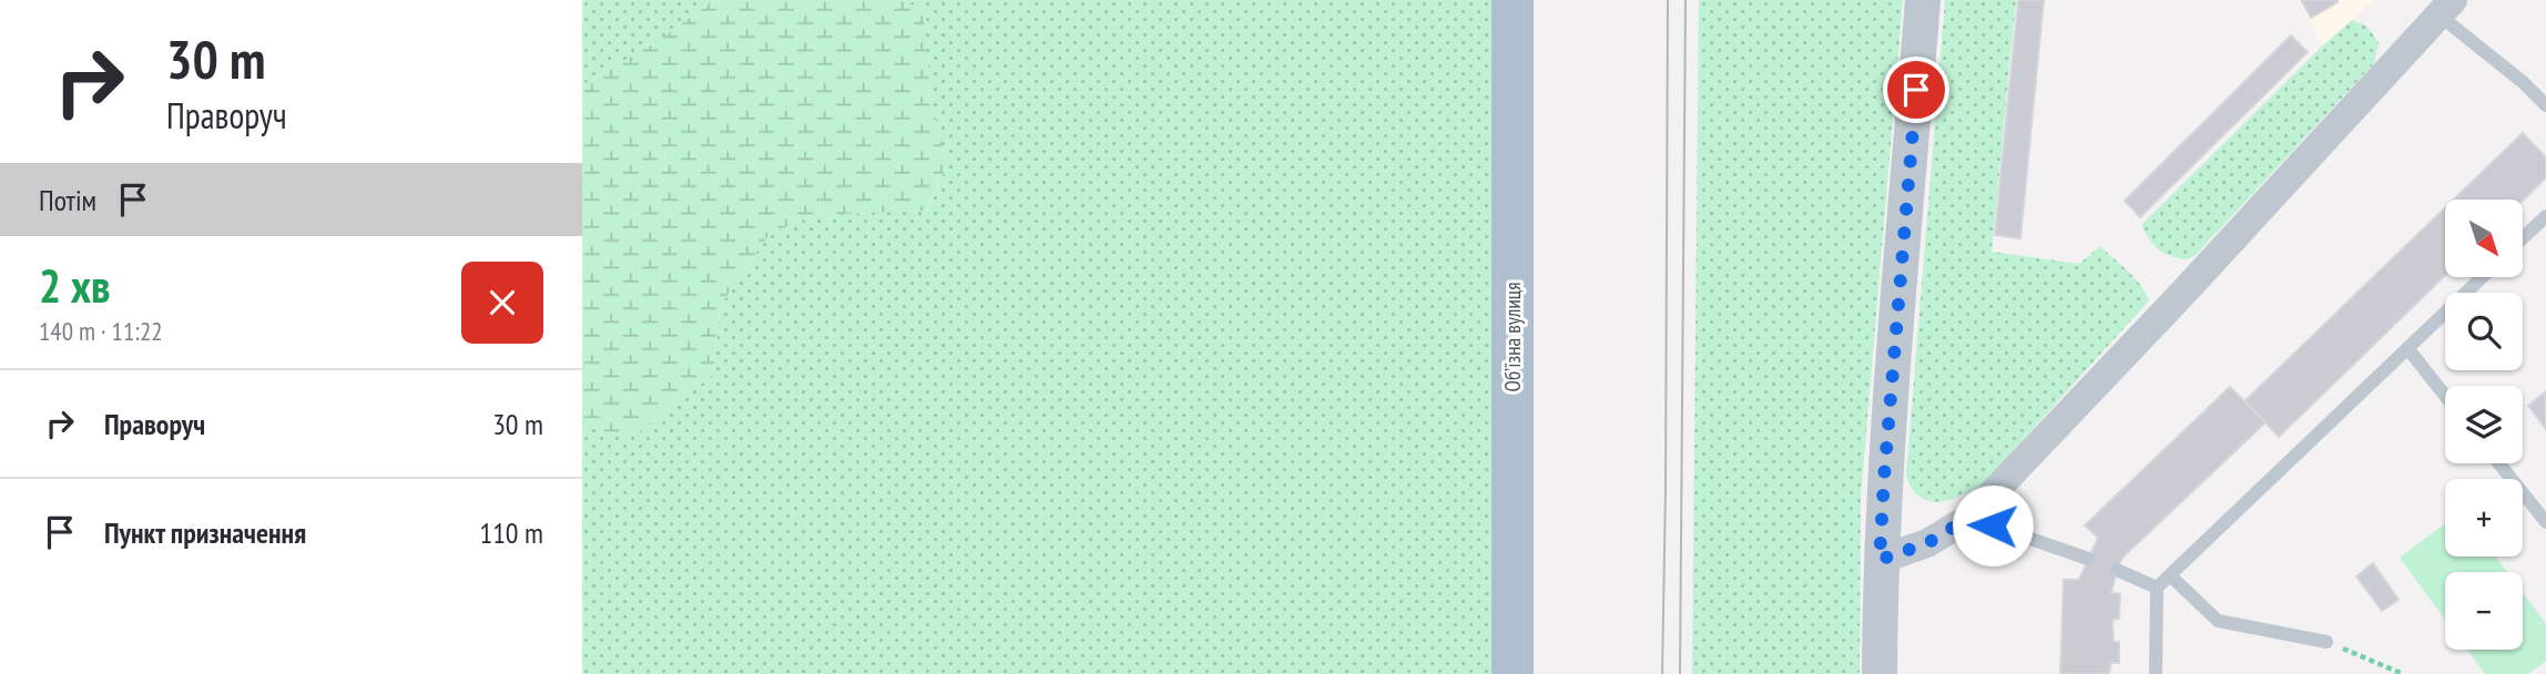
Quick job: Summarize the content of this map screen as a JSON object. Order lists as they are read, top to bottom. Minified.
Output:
{"streets":{"main road":["Обʼїзна вулиця"]},"north":"bottom right","page":{"turn":["30 m","Праворуч"],"then":"Потім","map_buttons":["+","−"],"heading":["2 хв","140 m · 11:22"],"list":[{"name":"Праворуч","value":"30 m"},{"name":"Пункт призначення","value":"110 m"}]}}
